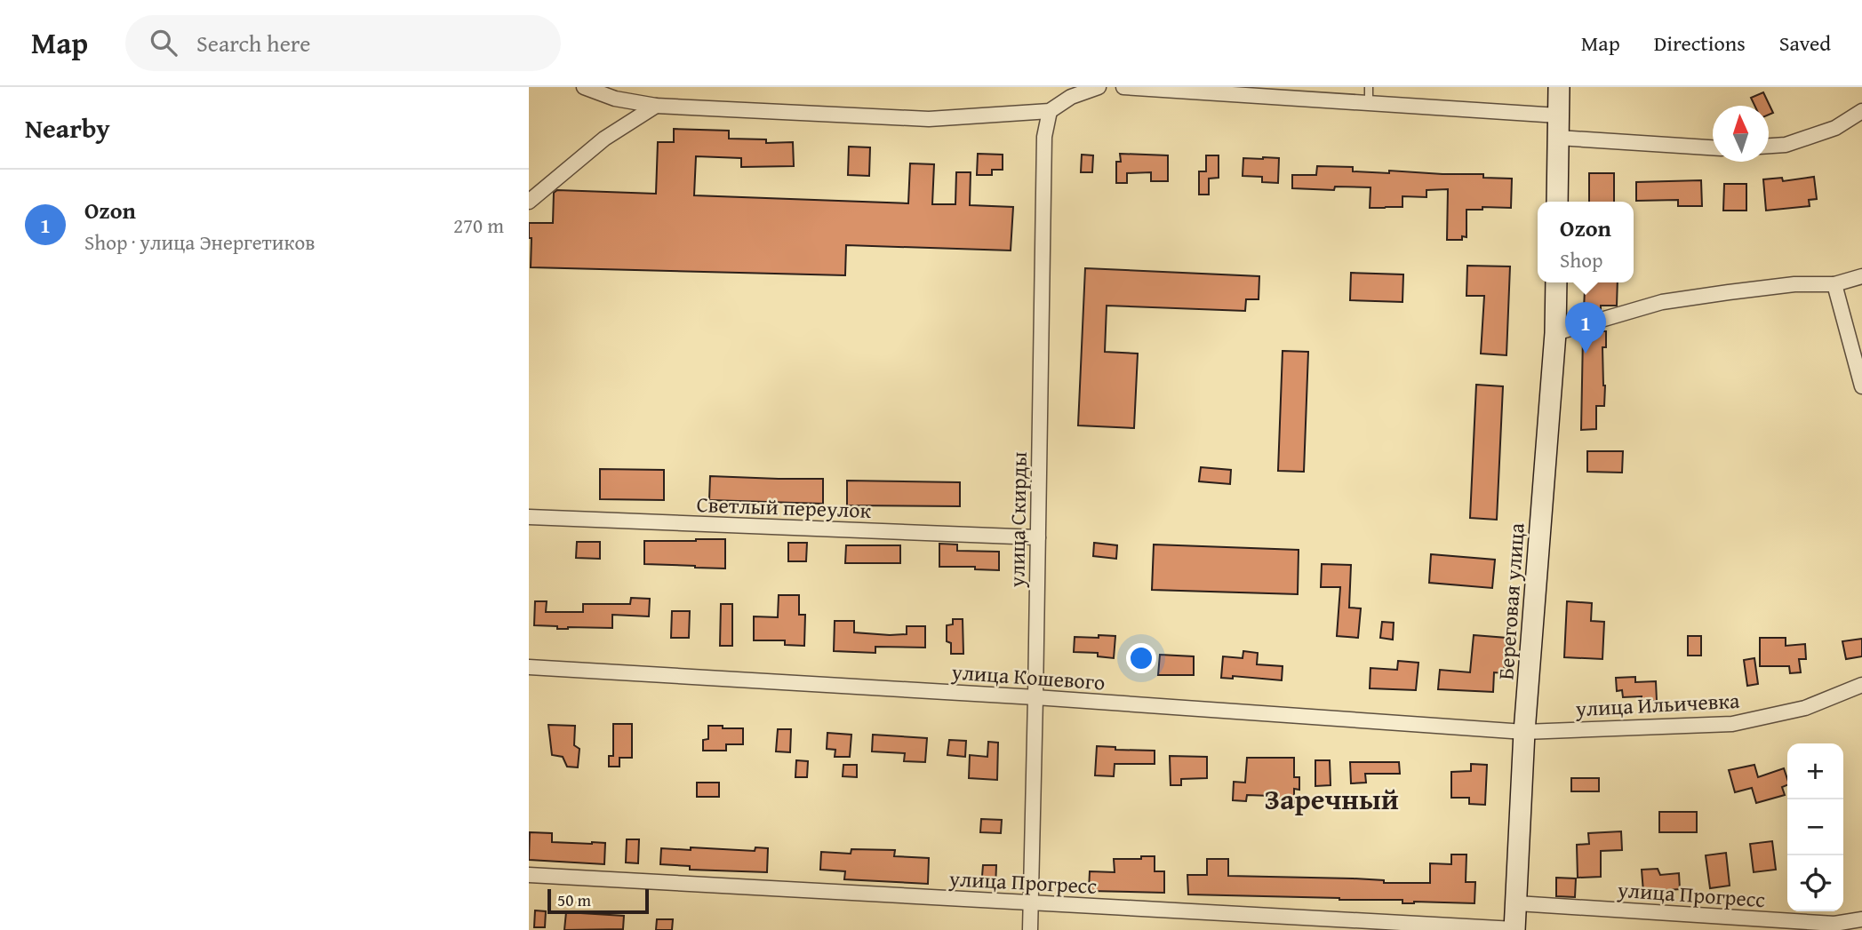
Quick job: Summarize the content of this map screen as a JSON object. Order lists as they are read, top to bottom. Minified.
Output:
{"streets":{"main road":["Береговая улица"],"street":["Светлый переулок","улица Скирды","улица Кошевого","улица Ильичевка","улица Прогресс"]},"crossings":[["Светлый переулок","улица Скирды"],["улица Скирды","улица Кошевого"],["улица Скирды","улица Прогресс"],["Береговая улица","улица Кошевого"],["Береговая улица","улица Ильичевка"],["Береговая улица","улица Прогресс"],["улица Кошевого","улица Ильичевка"]],"districts":["Заречный"],"scale_bar":"50 m","north":"top","page":{"header":"Map","search":"Search here","nav":["Map","Directions","Saved"],"heading":"Nearby","list":[{"mark":"1","name":"Ozon","note":"Shop · улица Энергетиков","value":"270 m"}],"popup":["Ozon","Shop"],"pins":"1","map_buttons":["+","−"],"scale":"50 m"}}
